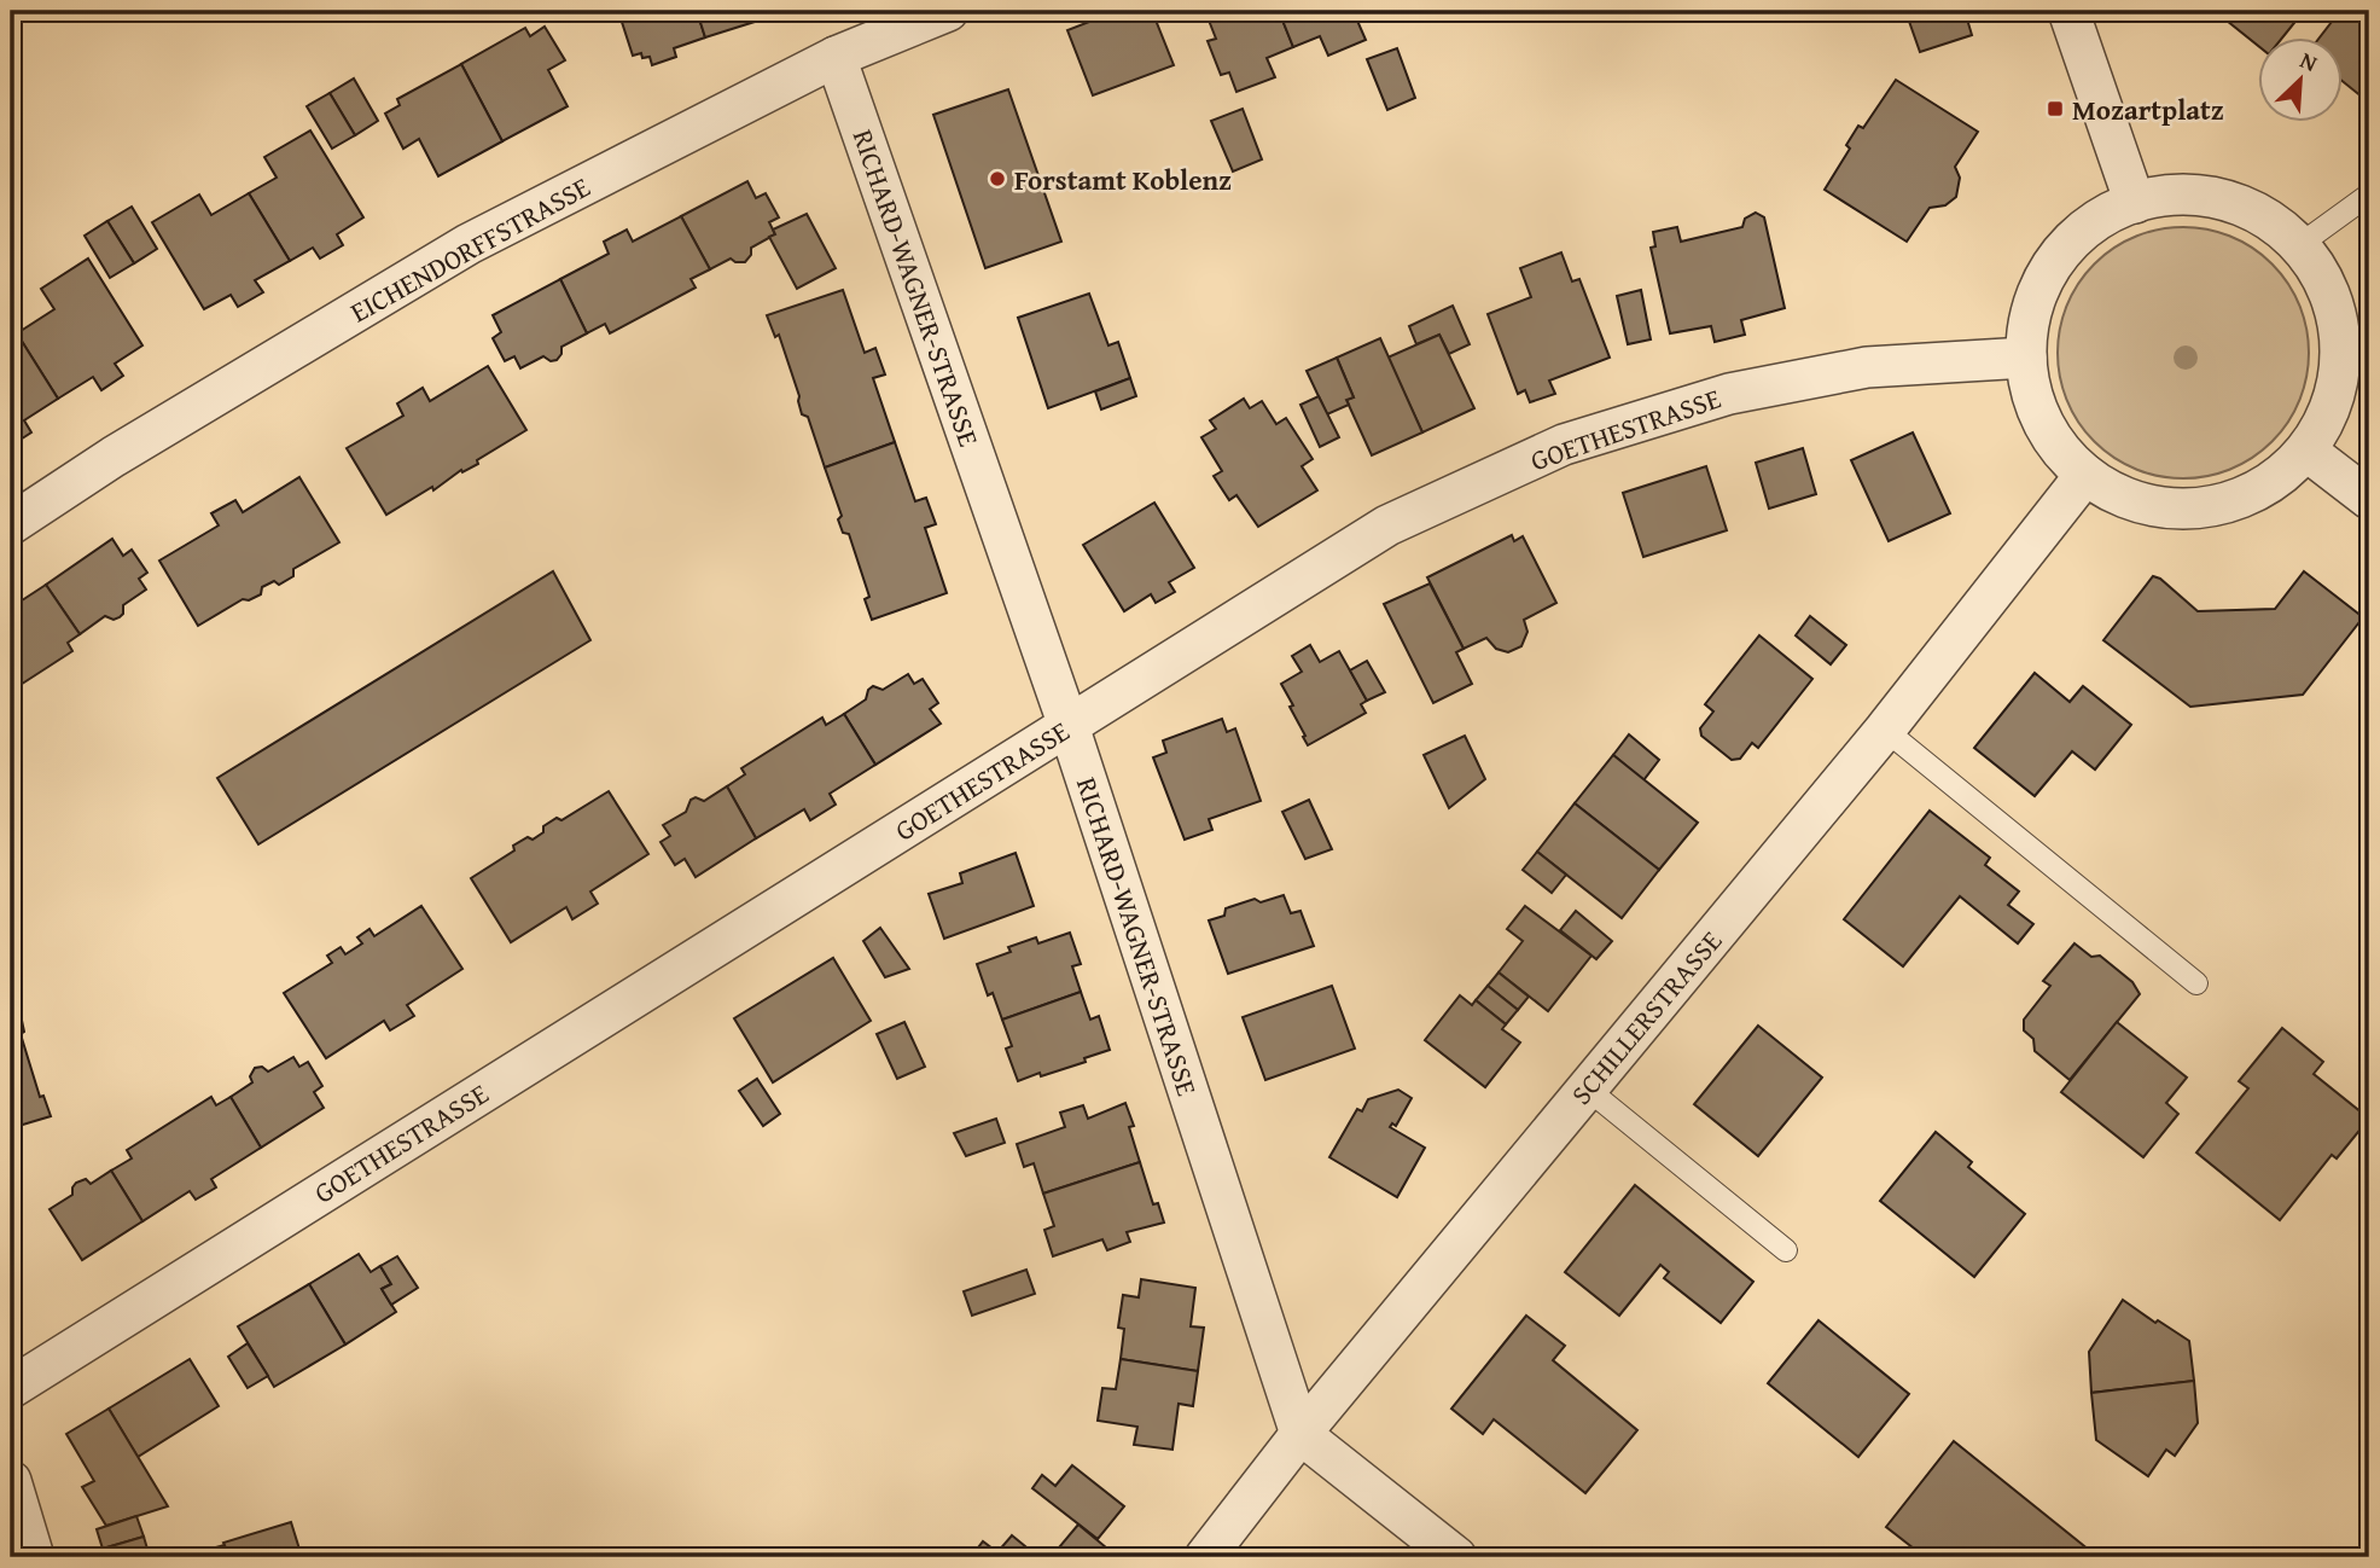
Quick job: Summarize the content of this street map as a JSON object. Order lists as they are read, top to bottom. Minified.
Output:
{"streets":{"street":["EICHENDORFFSTRASSE","RICHARD-WAGNER-STRASSE","GOETHESTRASSE","SCHILLERSTRASSE"]},"crossings":[["EICHENDORFFSTRASSE","RICHARD-WAGNER-STRASSE"],["RICHARD-WAGNER-STRASSE","GOETHESTRASSE"],["RICHARD-WAGNER-STRASSE","SCHILLERSTRASSE"]],"places":{"transit":["Mozartplatz"],"other":["Forstamt Koblenz"]},"north":"top right"}
